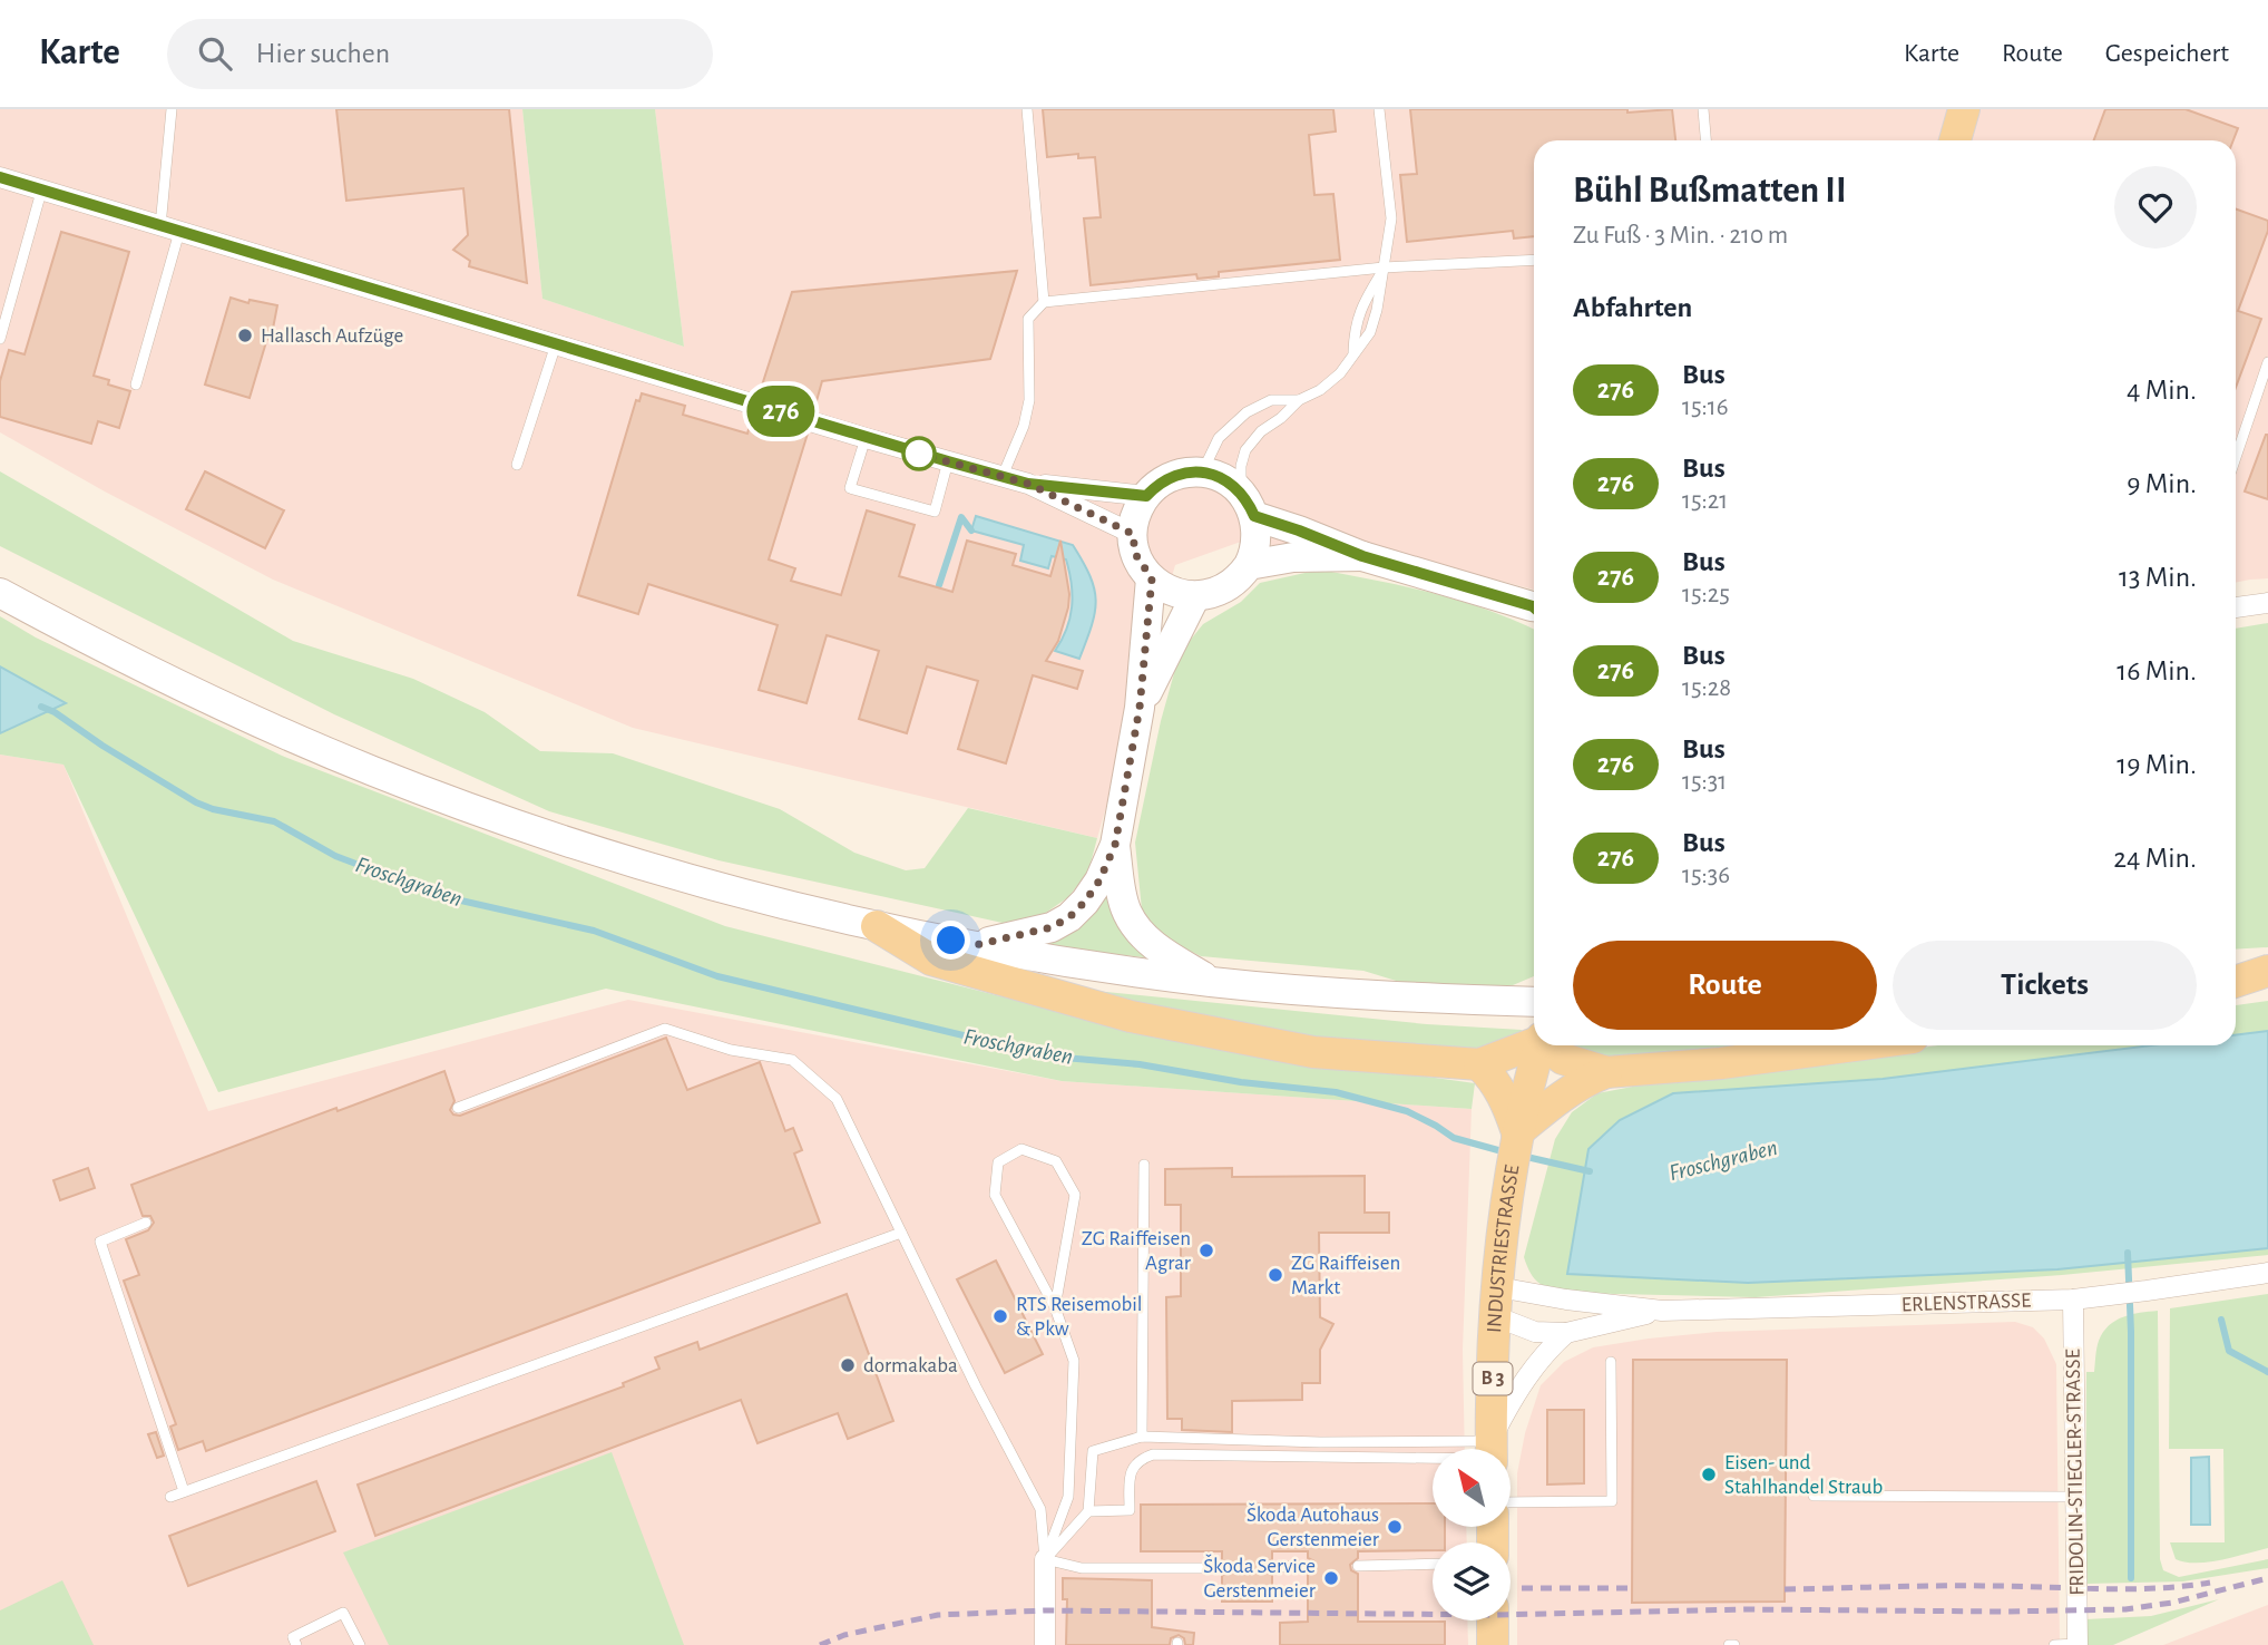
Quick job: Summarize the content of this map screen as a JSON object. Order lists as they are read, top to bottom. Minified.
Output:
{"streets":{"main road":["INDUSTRIESTRASSE","B 3"],"street":["ERLENSTRASSE","FRIDOLIN-STIEGLER-STRASSE"]},"crossings":[["INDUSTRIESTRASSE","ERLENSTRASSE"],["ERLENSTRASSE","FRIDOLIN-STIEGLER-STRASSE"]],"water":["Froschgraben"],"places":["Hallasch Aufzüge","ZG Raiffeisen Agrar","ZG Raiffeisen Markt","RTS Reisemobil & Pkw","dormakaba","Eisen- und Stahlhandel Straub","Škoda Autohaus Gerstenmeier","Škoda Service Gerstenmeier"],"lines":["bus line 276"],"north":"top left","page":{"header":"Karte","search":"Hier suchen","nav":["Karte","Route","Gespeichert"],"on_map":"276","heading":[["Bühl Bußmatten II","Zu Fuß · 3 Min. · 210 m"],"Abfahrten"],"list":[{"mark":"276","name":"Bus","note":"15:16","value":"4 Min."},{"mark":"276","name":"Bus","note":"15:21","value":"9 Min."},{"mark":"276","name":"Bus","note":"15:25","value":"13 Min."},{"mark":"276","name":"Bus","note":"15:28","value":"16 Min."},{"mark":"276","name":"Bus","note":"15:31","value":"19 Min."},{"mark":"276","name":"Bus","note":"15:36","value":"24 Min."}],"buttons":["Route","Tickets"]}}
